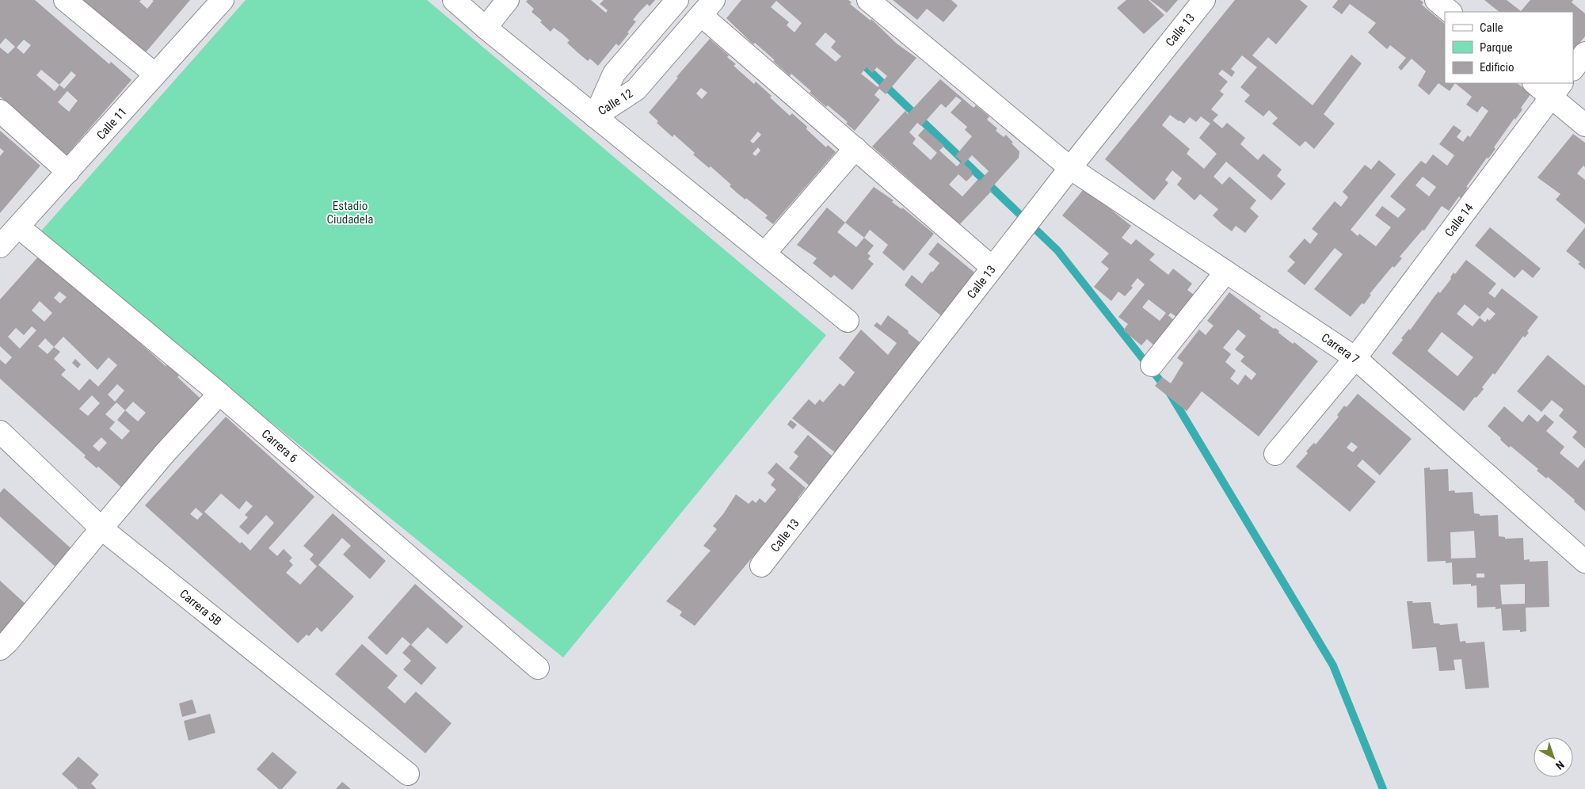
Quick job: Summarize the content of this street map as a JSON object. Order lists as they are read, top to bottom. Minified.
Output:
{"streets":{"street":["Calle 13","Calle 12","Calle 11","Calle 14","Carrera 7","Carrera 6","Carrera 5B"]},"crossings":[["Calle 13","Carrera 7"],["Calle 11","Carrera 6"],["Calle 14","Carrera 7"]],"parks":["Estadio Ciudadela"],"legend":["Calle","Parque","Edificio"],"north":"bottom right"}
